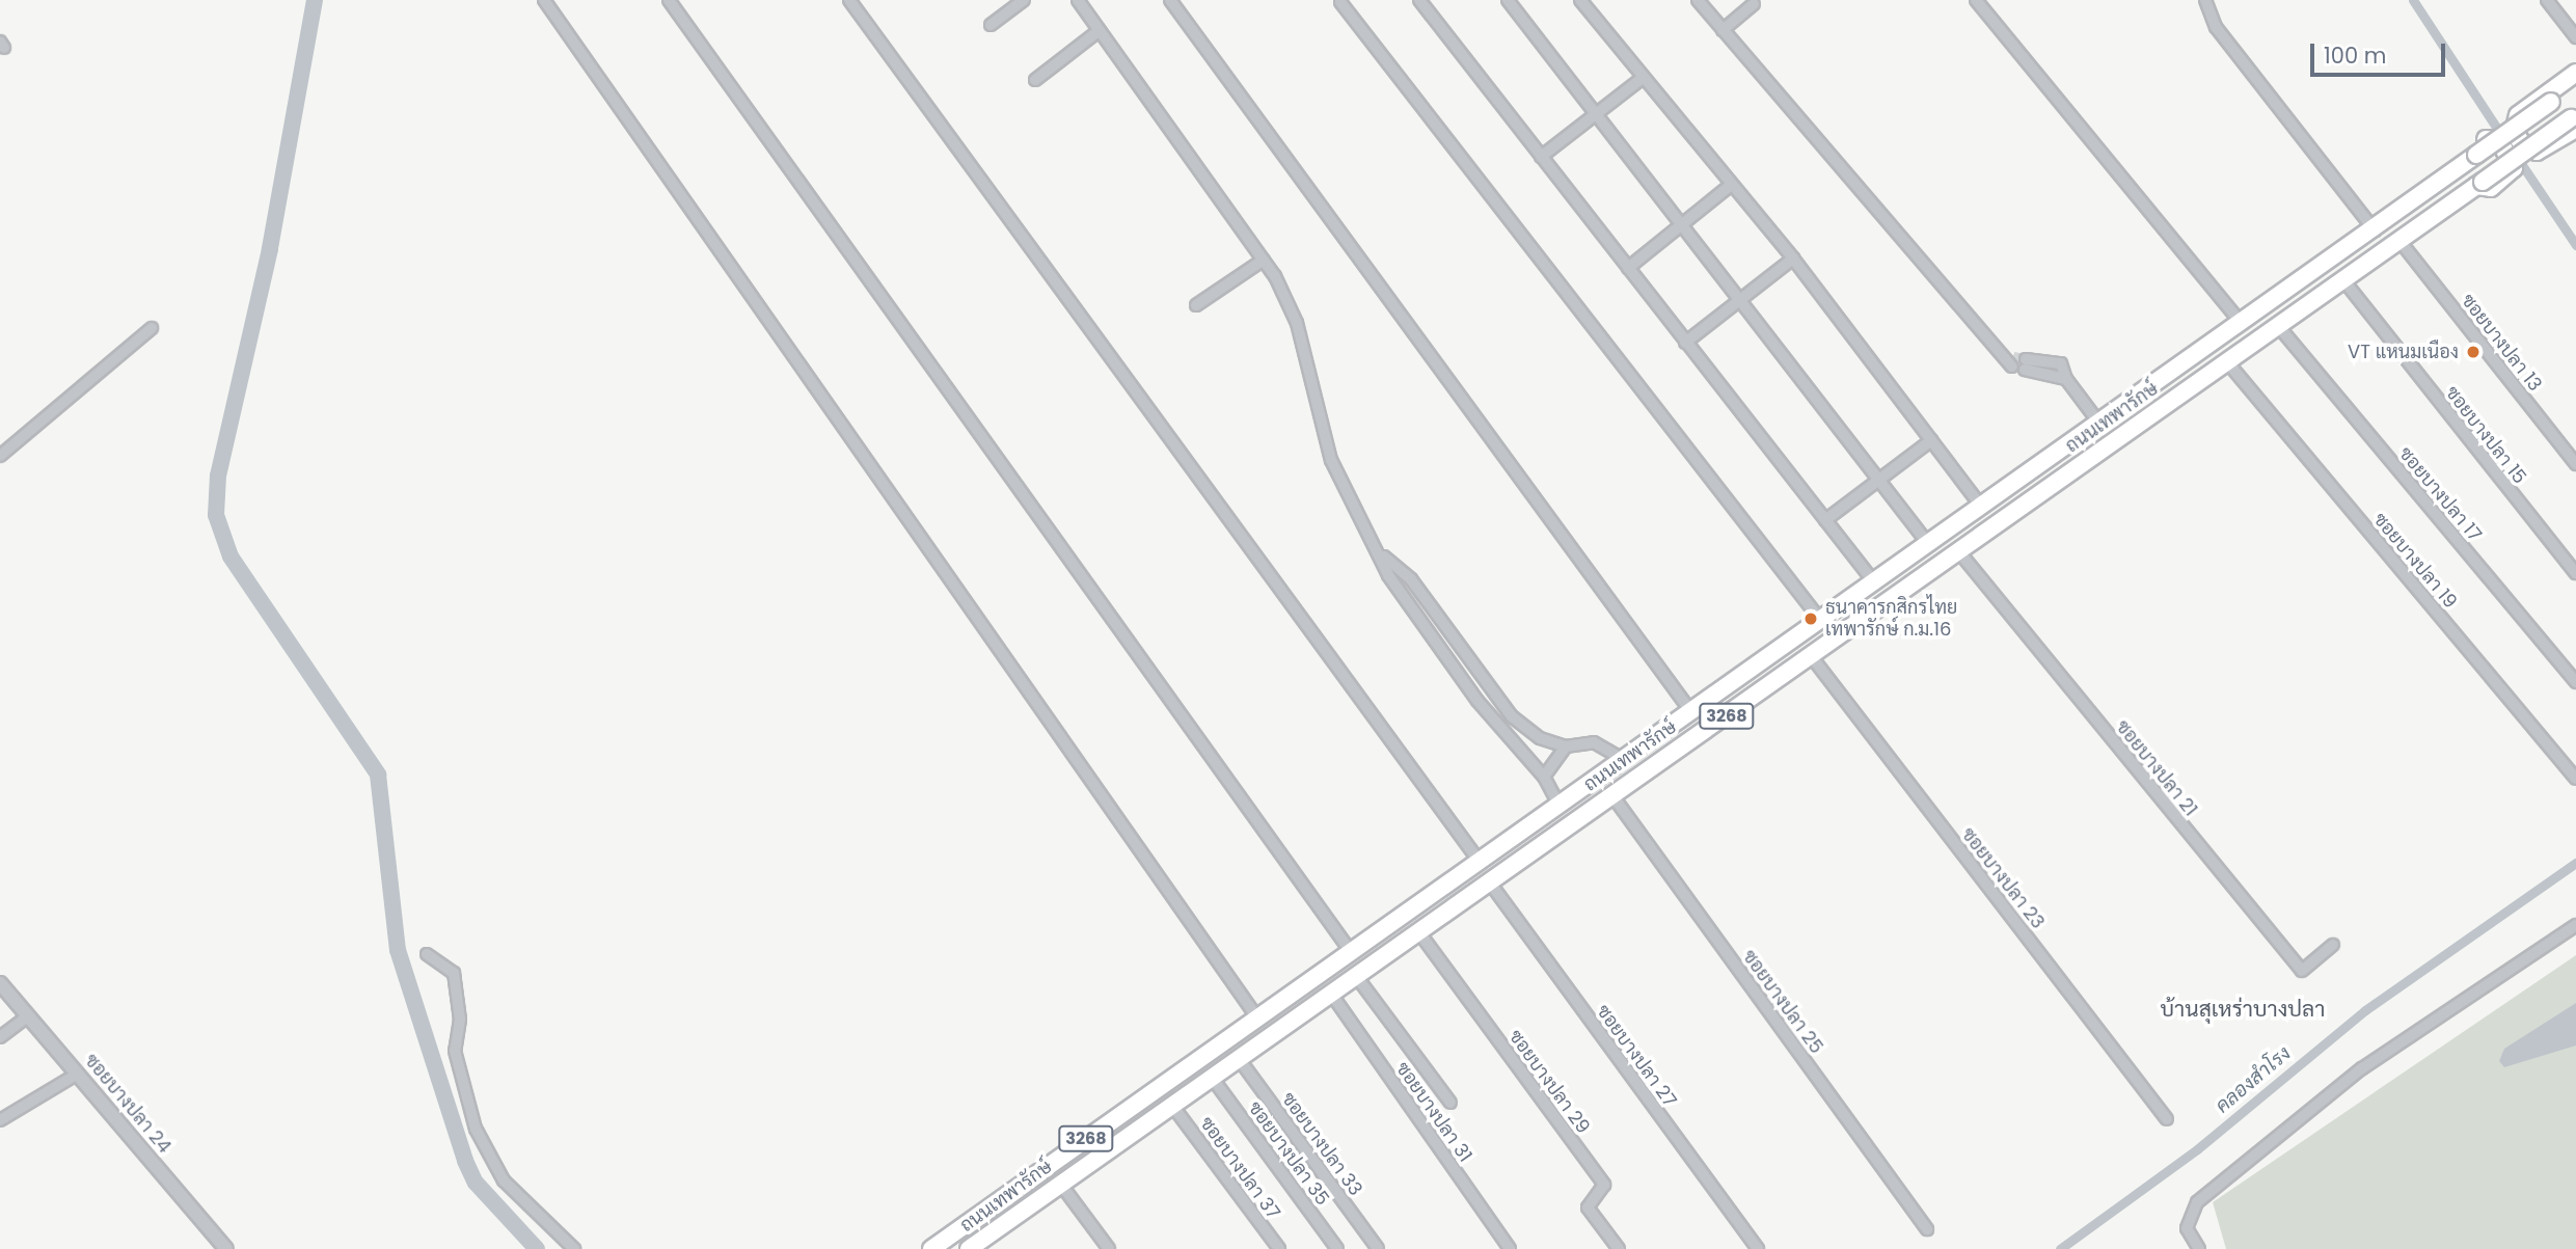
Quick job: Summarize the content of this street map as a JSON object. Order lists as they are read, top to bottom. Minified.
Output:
{"streets":{"main road":["ถนนเทพารักษ์","3268"],"street":["ซอยบางปลา 13","ซอยบางปลา 15","ซอยบางปลา 17","ซอยบางปลา 19","ซอยบางปลา 21","ซอยบางปลา 23","ซอยบางปลา 25","ซอยบางปลา 27","ซอยบางปลา 29","ซอยบางปลา 24","ซอยบางปลา 31","ซอยบางปลา 33","ซอยบางปลา 35","ซอยบางปลา 37"]},"crossings":[["ซอยบางปลา 13","ถนนเทพารักษ์"],["ถนนเทพารักษ์","ซอยบางปลา 15"],["ถนนเทพารักษ์","ซอยบางปลา 17"],["ถนนเทพารักษ์","ซอยบางปลา 19"],["ถนนเทพารักษ์","ซอยบางปลา 21"],["ถนนเทพารักษ์","ซอยบางปลา 23"],["ถนนเทพารักษ์","ซอยบางปลา 25"],["ถนนเทพารักษ์","ซอยบางปลา 27"],["ถนนเทพารักษ์","ซอยบางปลา 29"],["ถนนเทพารักษ์","ซอยบางปลา 31"],["ถนนเทพารักษ์","ซอยบางปลา 33"],["ถนนเทพารักษ์","ซอยบางปลา 35"],["ถนนเทพารักษ์","ซอยบางปลา 37"]],"districts":["บ้านสุเหร่าบางปลา"],"water":["คลองสำโรง"],"places":["VT แหนมเนือง","ธนาคารกสิกรไทย เทพารักษ์ ก.ม.16"],"scale_bar":"100 m"}
